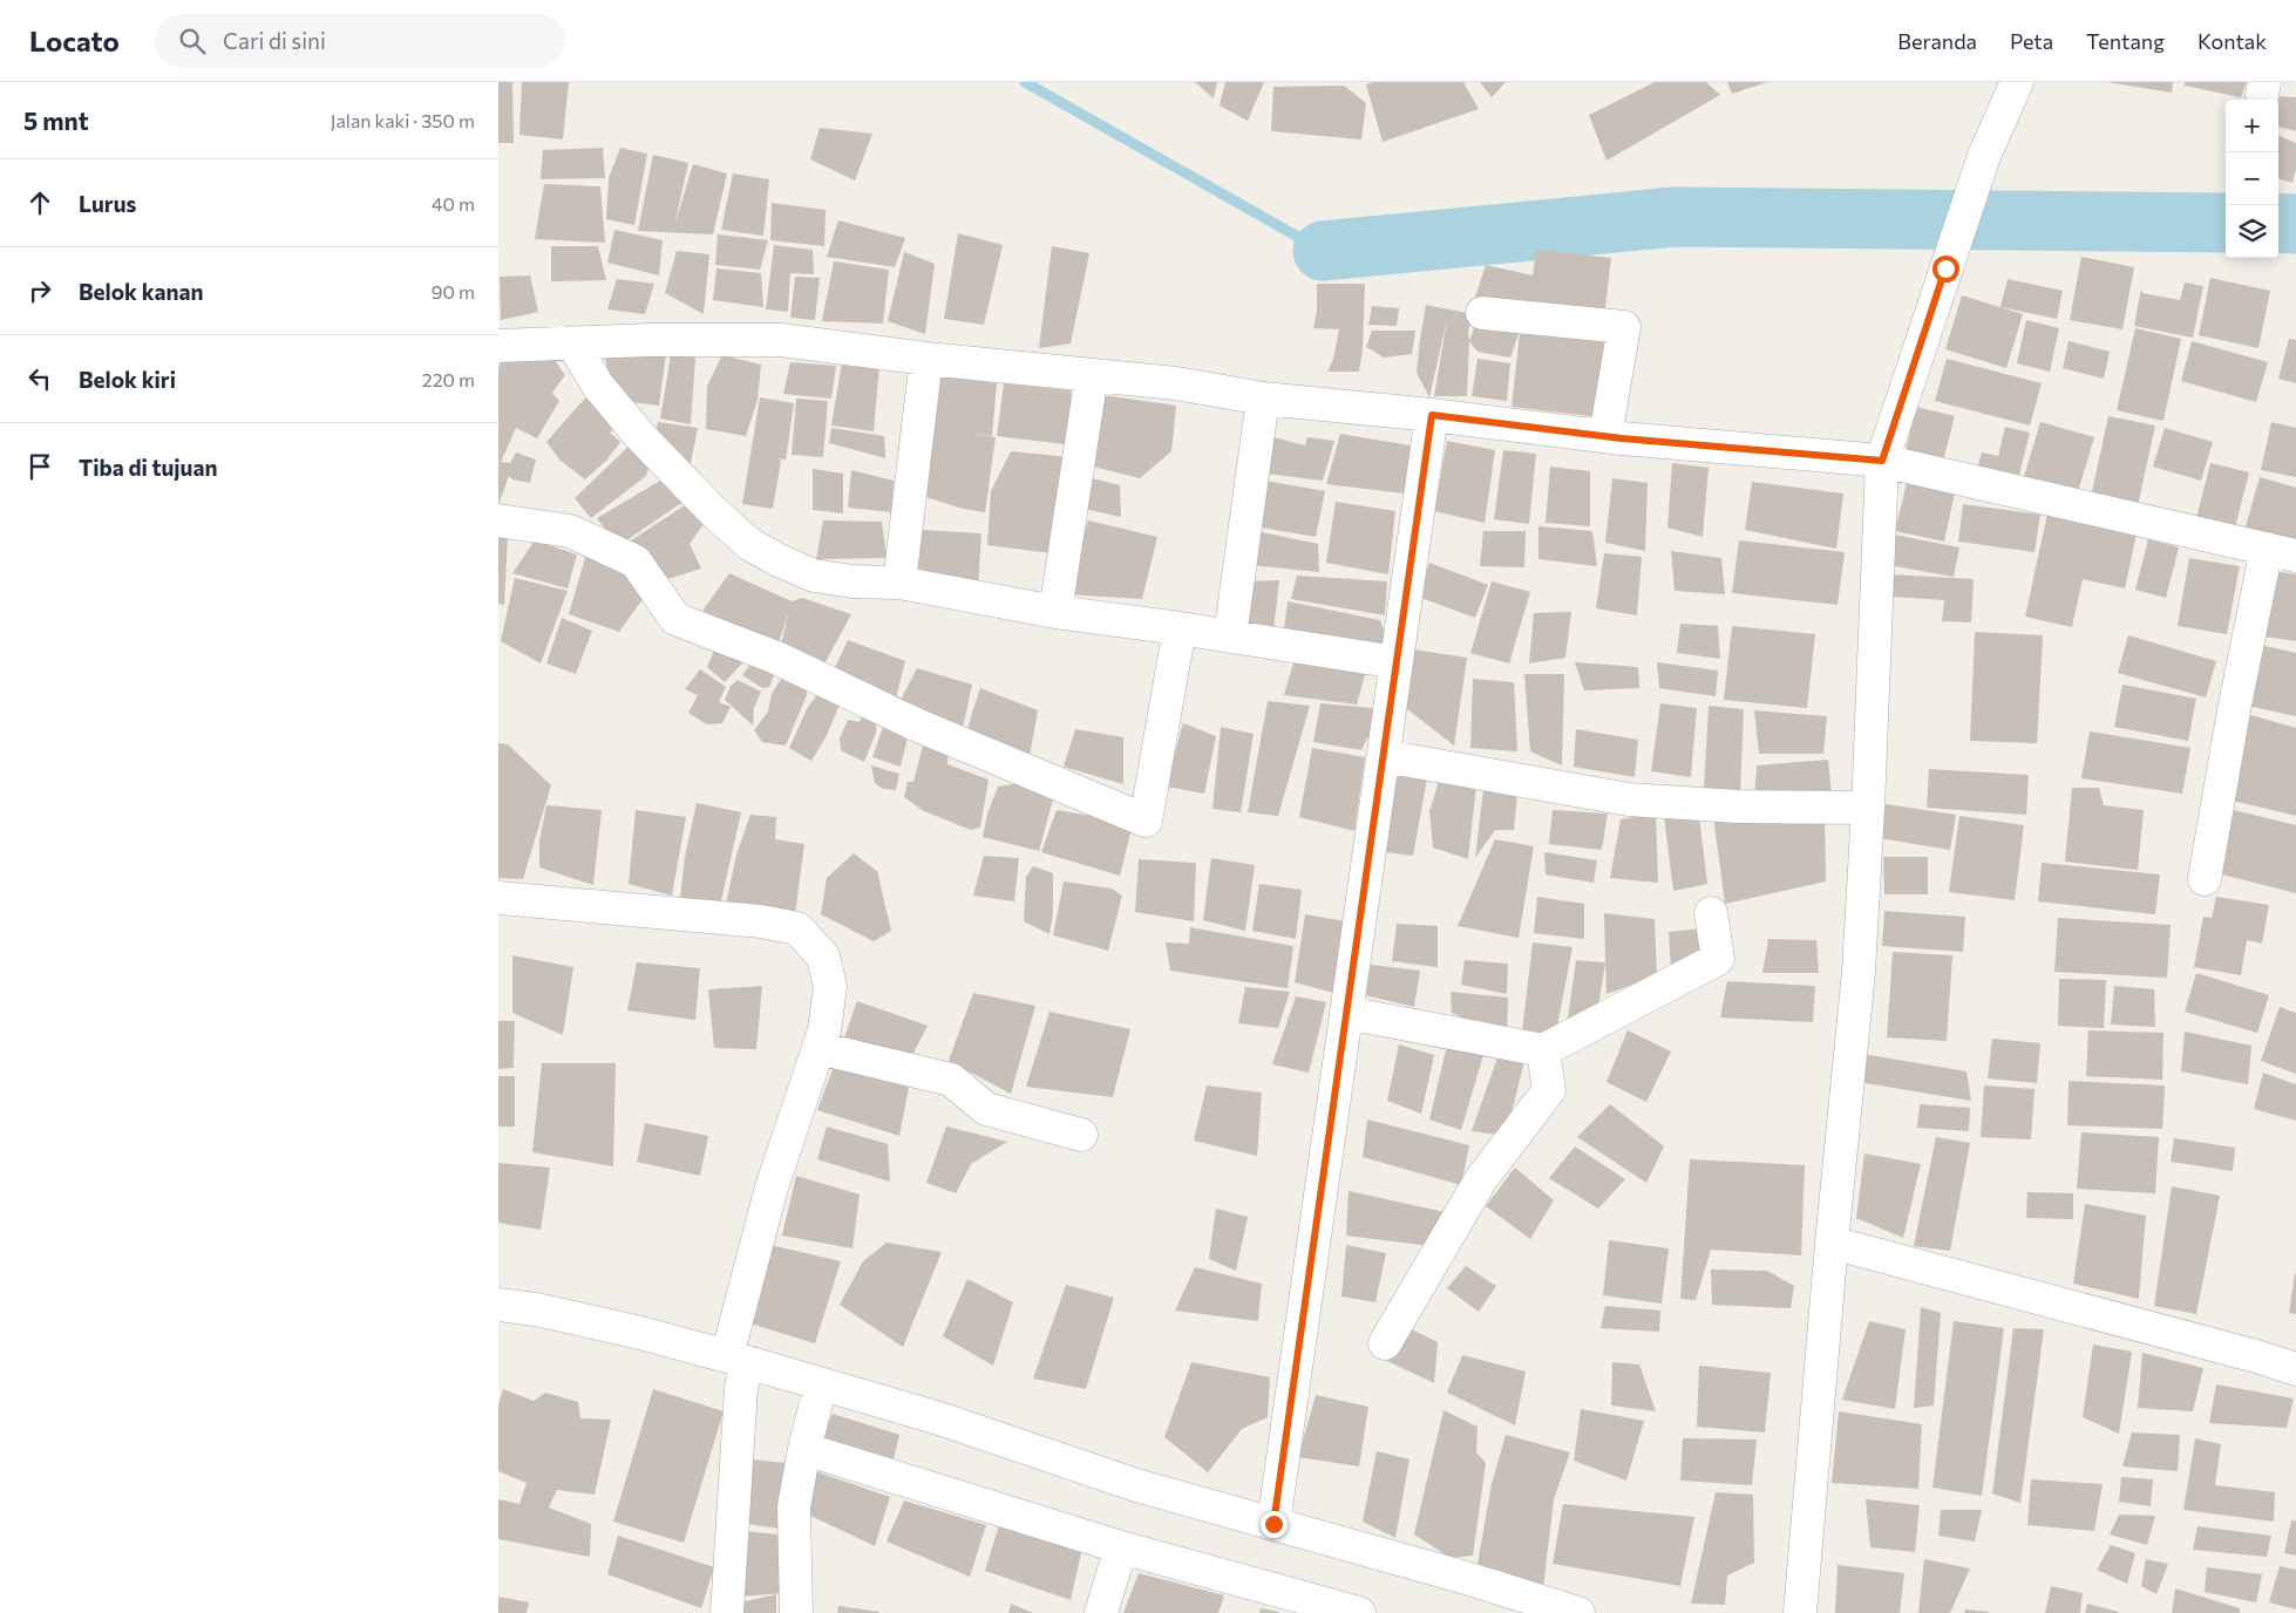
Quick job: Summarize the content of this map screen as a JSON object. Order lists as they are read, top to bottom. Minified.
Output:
{"page":{"header":"Locato","search":"Cari di sini","nav":["Beranda","Peta","Tentang","Kontak"],"heading":["5 mnt","Jalan kaki · 350 m"],"map_buttons":["+","−"],"list":[["Lurus","40 m"],["Belok kanan","90 m"],["Belok kiri","220 m"],"Tiba di tujuan"]}}
